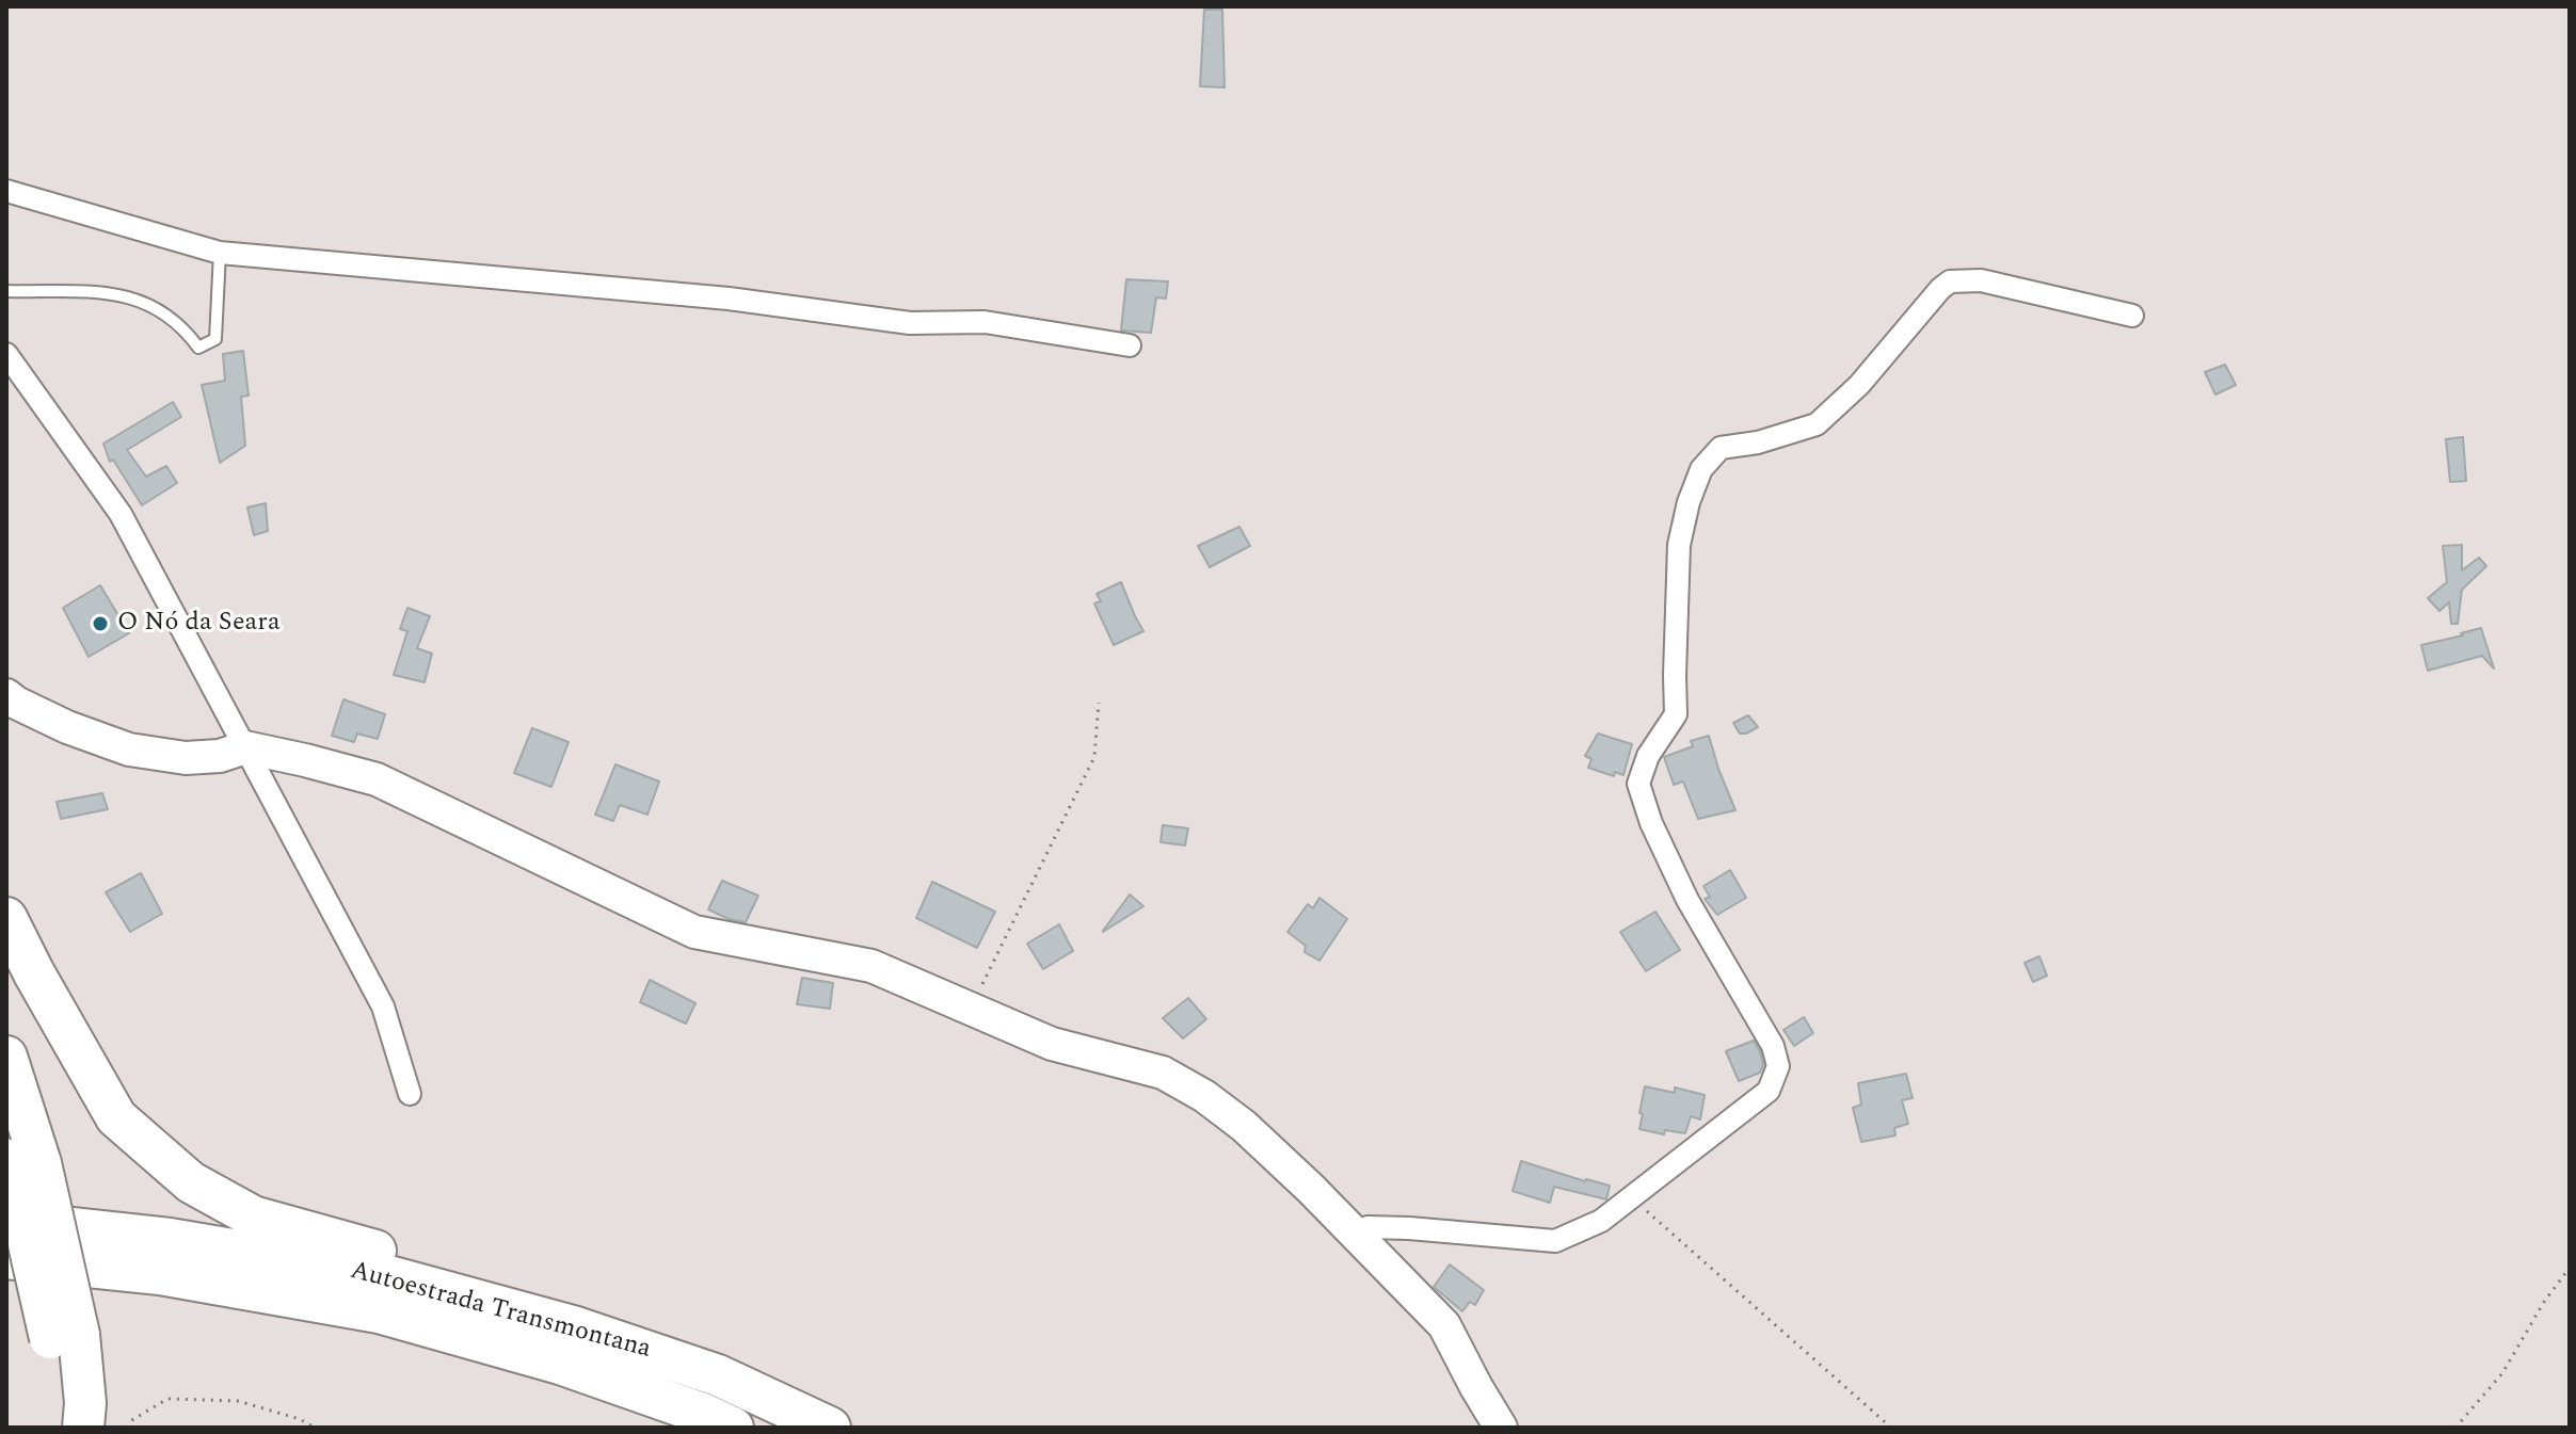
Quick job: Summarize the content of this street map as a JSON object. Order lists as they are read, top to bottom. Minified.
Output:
{"streets":{"highway":["Autoestrada Transmontana"]},"places":["O Nó da Seara"]}
